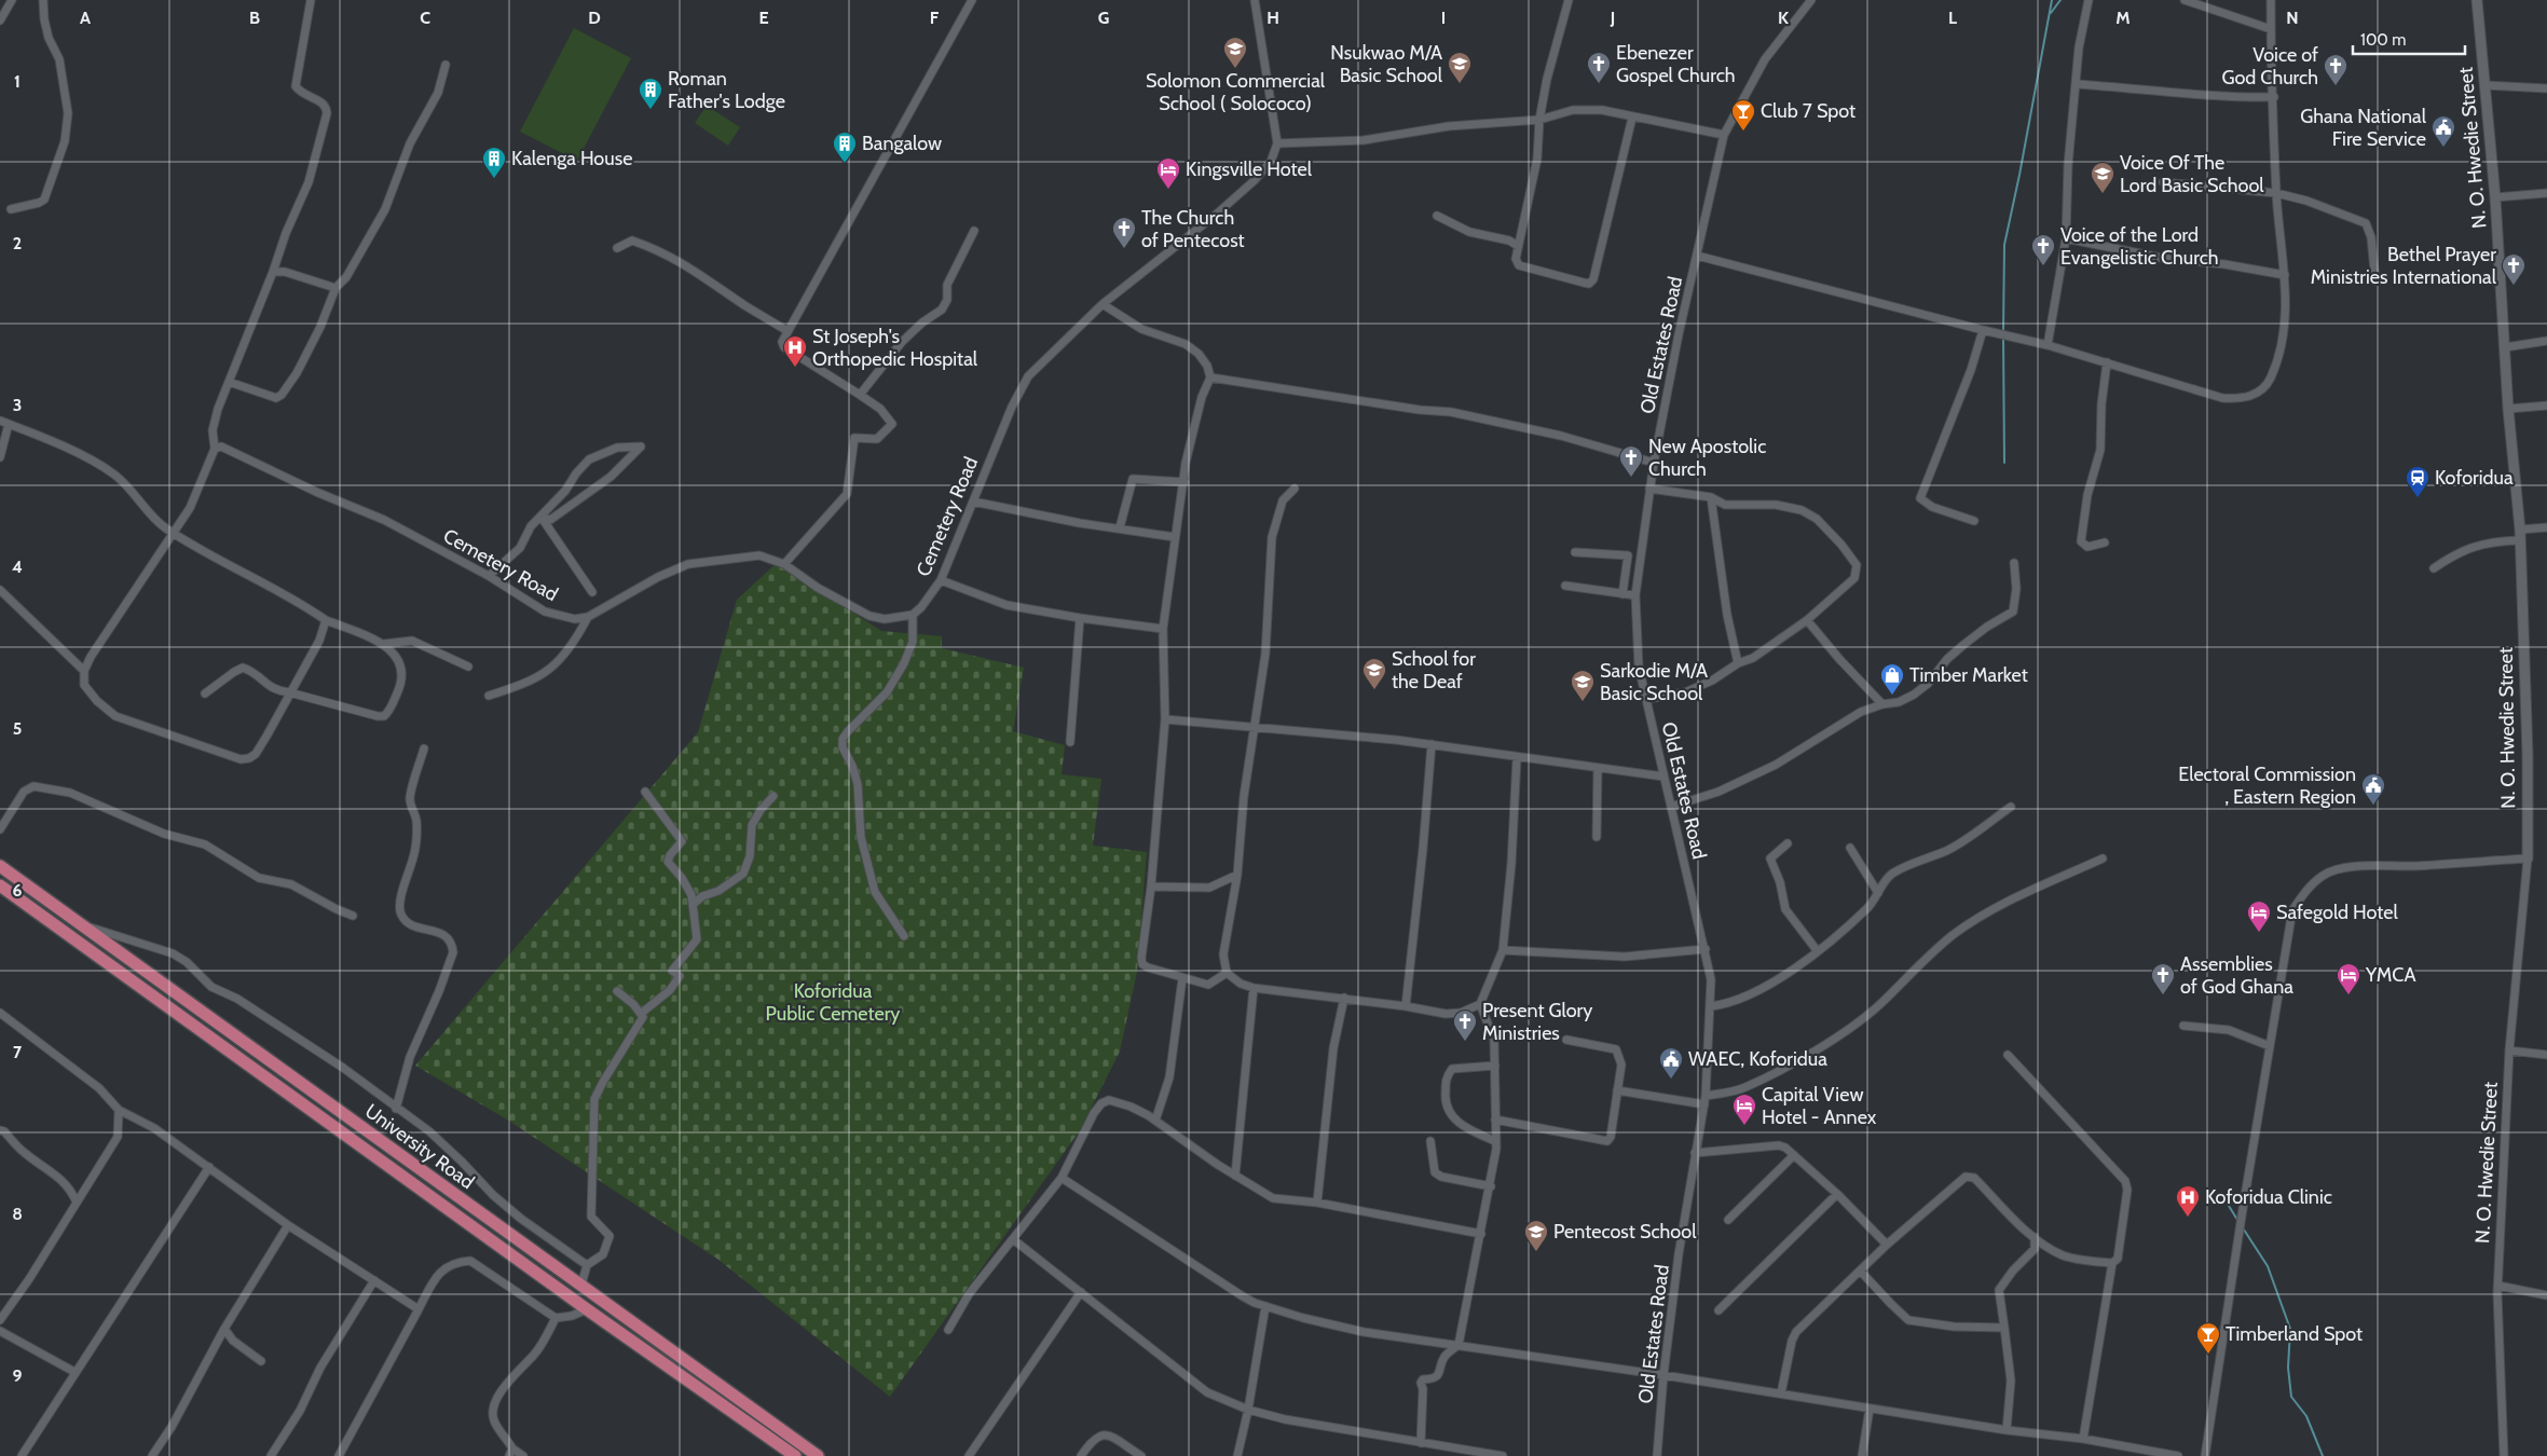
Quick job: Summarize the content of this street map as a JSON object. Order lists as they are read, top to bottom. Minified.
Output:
{"streets":{"highway":["University Road"],"street":["N. O. Hwedie Street","Old Estates Road","Cemetery Road"]},"parks":["Koforidua Public Cemetery"],"places":{"school or university":["Solomon Commercial School ( Solococo)","Nsukwao M/A Basic School","Voice Of The Lord Basic School","School for the Deaf","Sarkodie M/A Basic School","Pentecost School"],"church":["Ebenezer Gospel Church","Voice of God Church","The Church of Pentecost","Voice of the Lord Evangelistic Church","Bethel Prayer Ministries International","New Apostolic Church","Assemblies of God Ghana","Present Glory Ministries"],"building":["Roman Father's Lodge","Bangalow","Kalenga House"],"bar":["Club 7 Spot","Timberland Spot"],"public building":["Ghana National Fire Service","Electoral Commission , Eastern Region","WAEC, Koforidua"],"hotel":["Kingsville Hotel","Safegold Hotel","YMCA","Capital View Hotel - Annex"],"hospital":["St Joseph's Orthopedic Hospital","Koforidua Clinic"],"station":["Koforidua"],"shop":["Timber Market"]},"scale_bar":"100 m","grid":{"columns":["A","B","C","D","E","F","G","H","I","J","K","L","M","N"],"rows":["1","2","3","4","5","6","7","8","9"]}}
